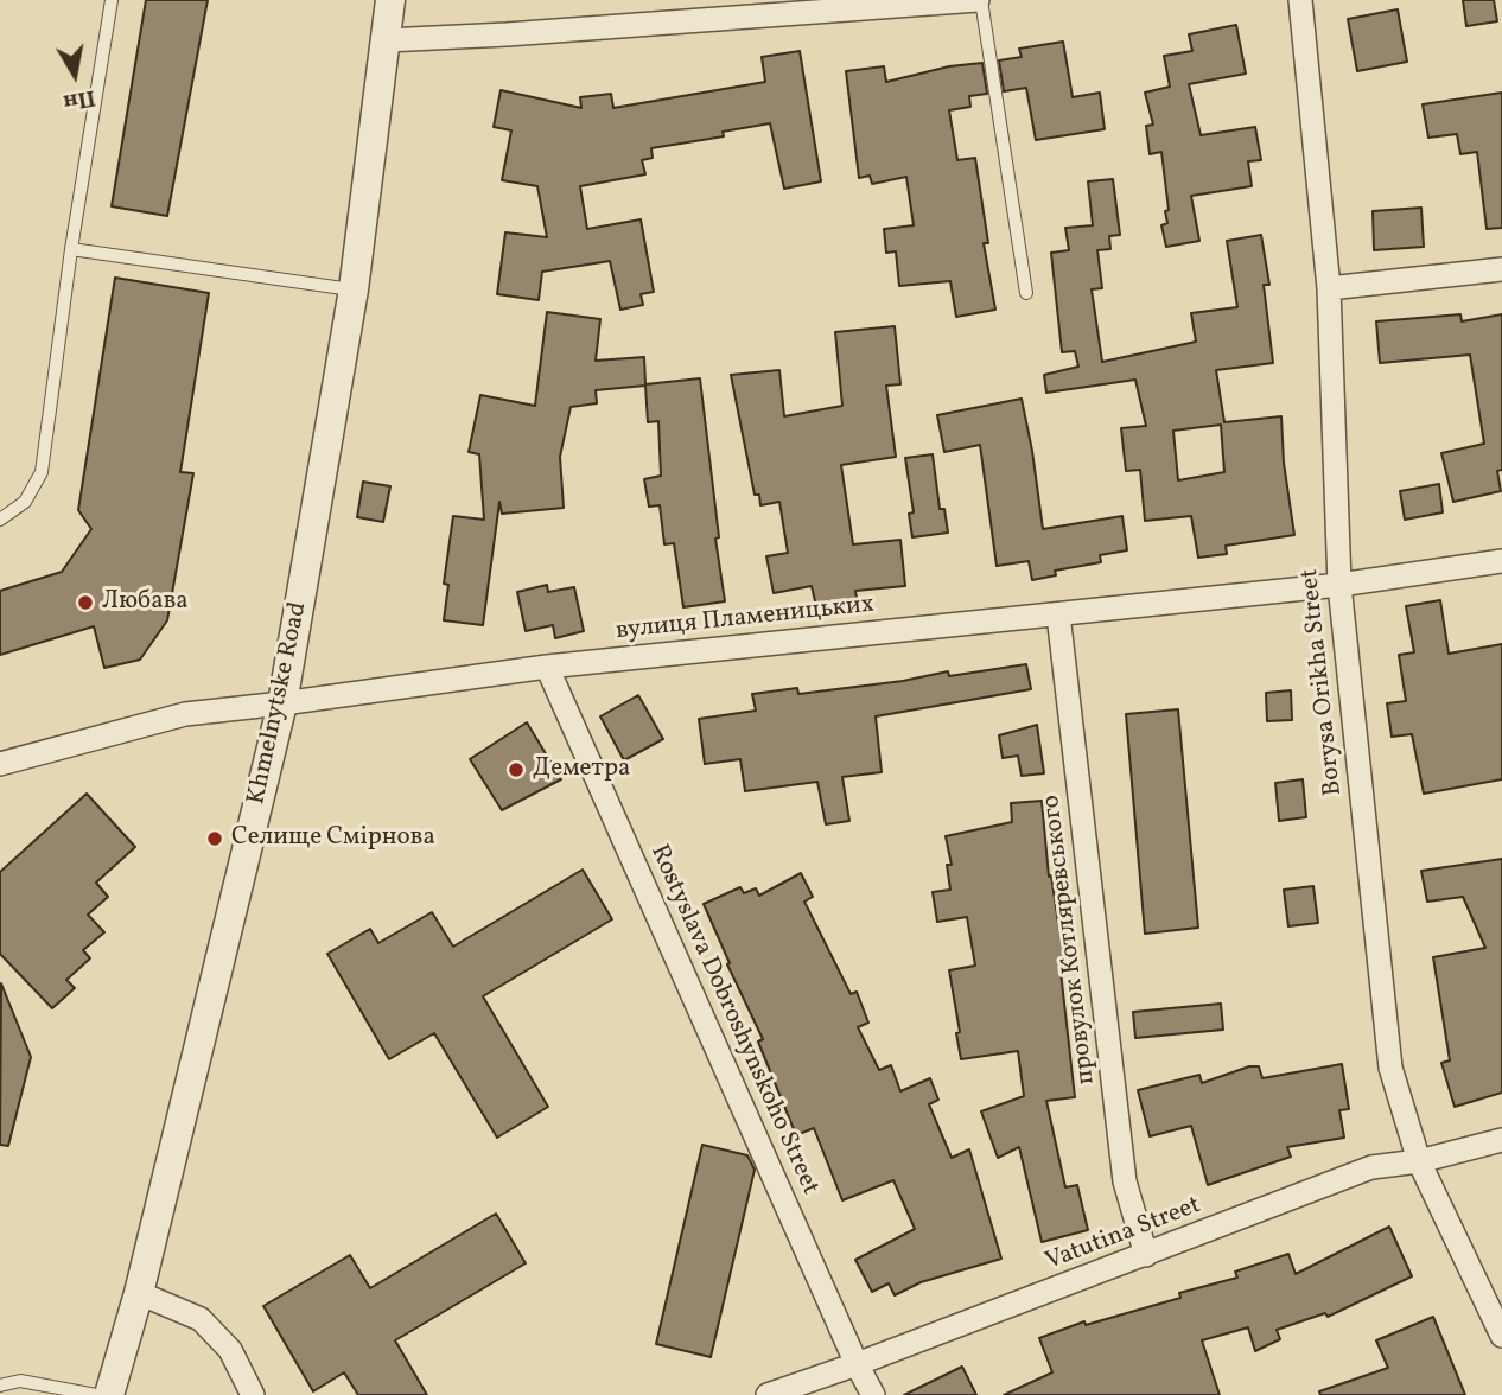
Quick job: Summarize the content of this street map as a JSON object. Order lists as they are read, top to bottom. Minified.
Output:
{"streets":{"street":["вулиця Пламеницьких","Borysa Orikha Street","Khmelnytske Road","провулок Котляревського","Rostyslava Dobroshynskoho Street","Vatutina Street"]},"crossings":[["вулиця Пламеницьких","Borysa Orikha Street"],["вулиця Пламеницьких","Khmelnytske Road"],["вулиця Пламеницьких","провулок Котляревського"],["вулиця Пламеницьких","Rostyslava Dobroshynskoho Street"],["Borysa Orikha Street","Vatutina Street"],["провулок Котляревського","Vatutina Street"],["Rostyslava Dobroshynskoho Street","Vatutina Street"]],"places":["Любава","Деметра","Селище Смірнова"],"north":"bottom"}
